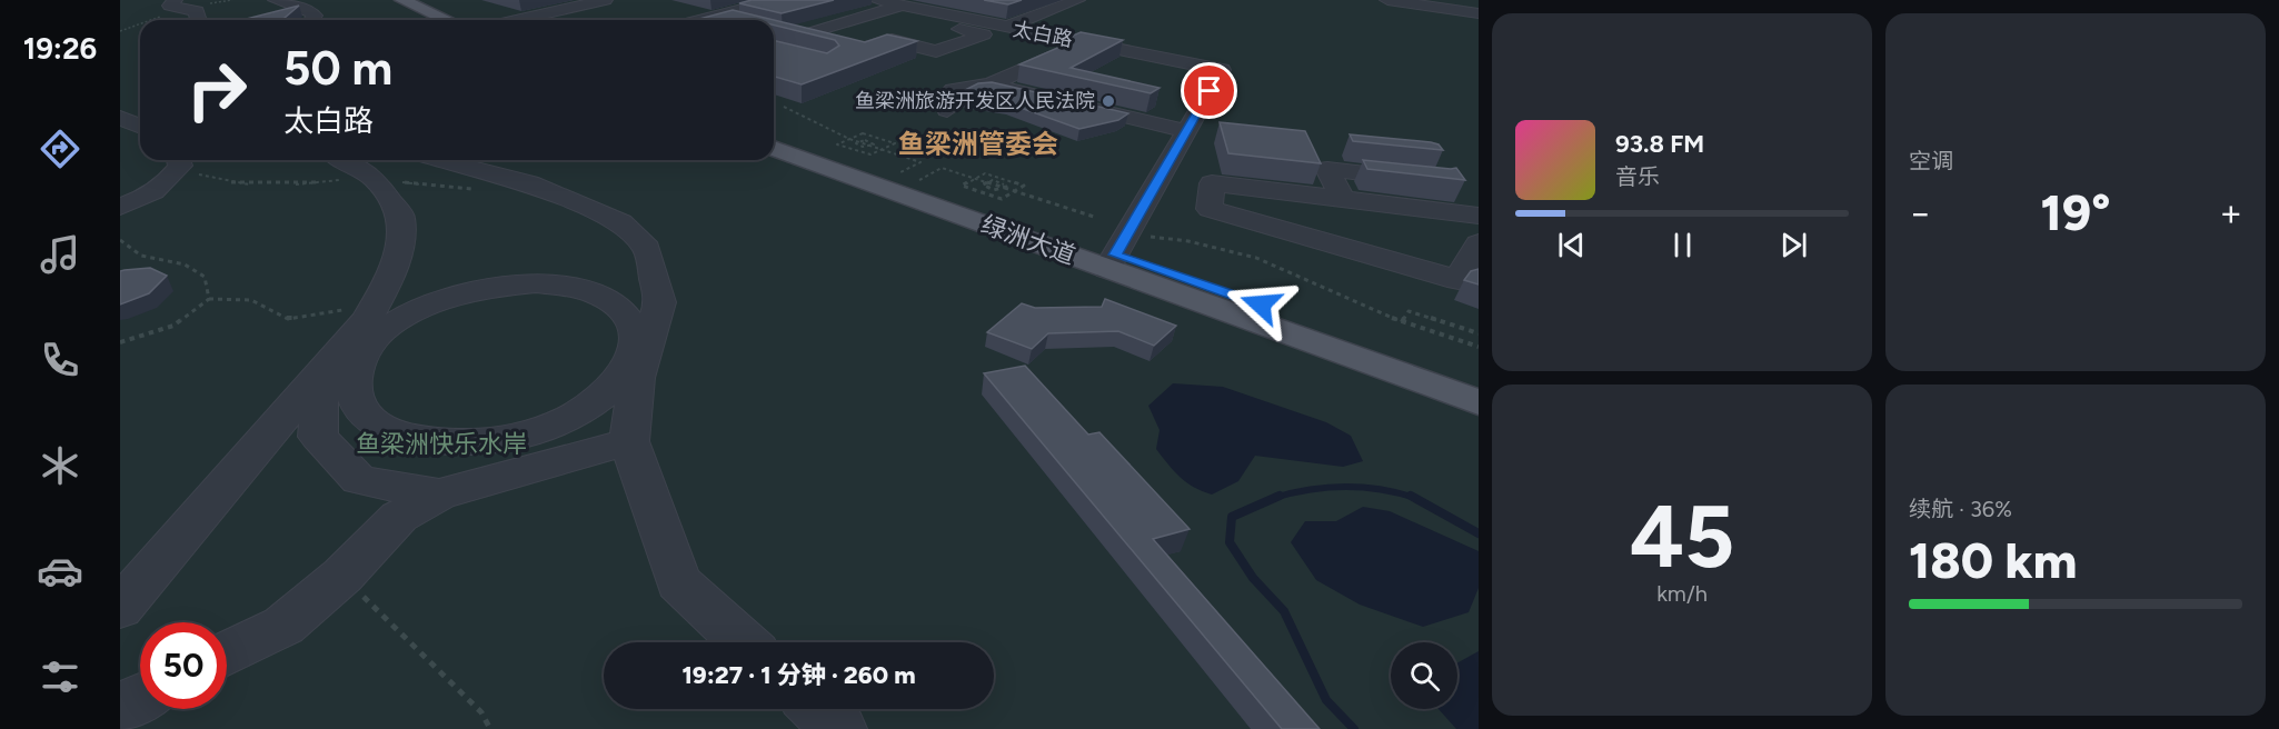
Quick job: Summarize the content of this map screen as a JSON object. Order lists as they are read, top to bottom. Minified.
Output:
{"streets":{"main road":["绿洲大道"],"street":["太白路"]},"crossings":[["太白路","绿洲大道"]],"districts":["鱼梁洲管委会"],"parks":["鱼梁洲快乐水岸"],"places":["鱼梁洲旅游开发区人民法院"],"page":{"tabs":"19:26","tile":["空调",["45","km/h"],["续航 · 36%","180 km"]],"turn":["50 m","太白路"],"song":["93.8 FM","音乐"],"heat":["−","19°","+"],"limit":"50","trip":"19:27 · 1 分钟 · 260 m"}}
